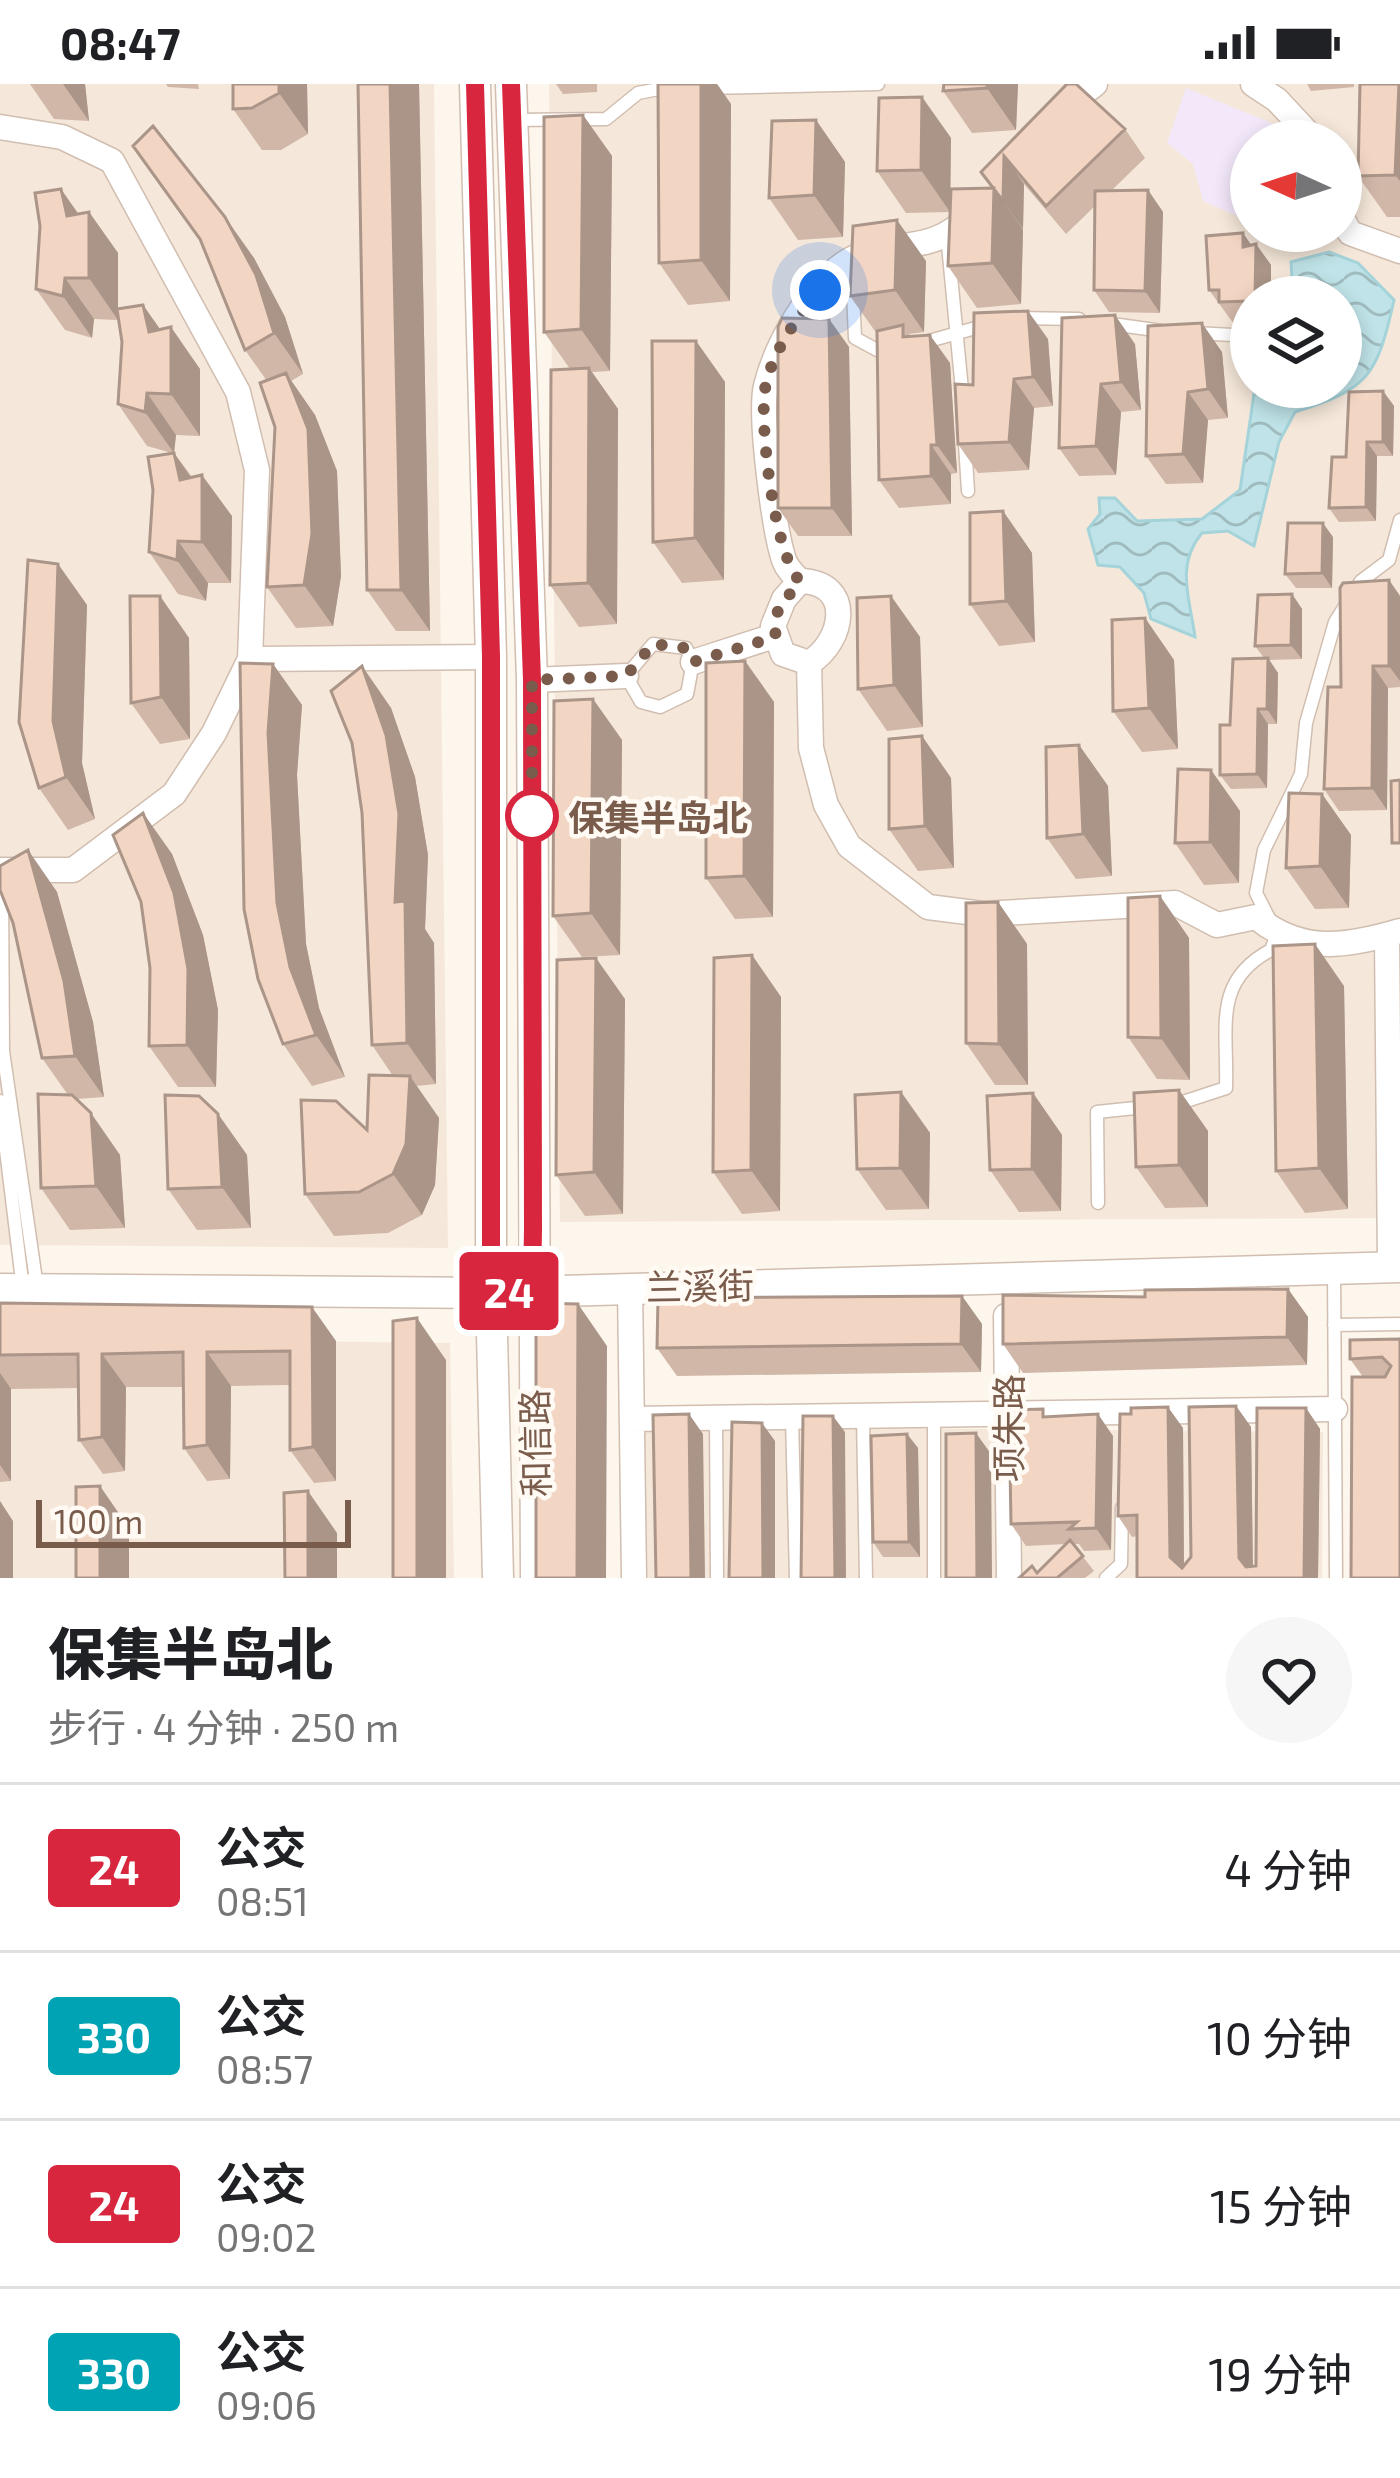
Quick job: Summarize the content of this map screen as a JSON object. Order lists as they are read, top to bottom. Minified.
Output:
{"streets":{"street":["兰溪街","项朱路","和信路"]},"crossings":[["兰溪街","项朱路"],["兰溪街","和信路"]],"places":["保集半岛北"],"lines":["bus line 24"],"scale_bar":"100 m","north":"left","page":{"status":"08:47","on_map":"24","scale":"100 m","heading":["保集半岛北","步行 · 4 分钟 · 250 m"],"list":[{"mark":"24","name":"公交","note":"08:51","value":"4 分钟"},{"mark":"330","name":"公交","note":"08:57","value":"10 分钟"},{"mark":"24","name":"公交","note":"09:02","value":"15 分钟"},{"mark":"330","name":"公交","note":"09:06","value":"19 分钟"}]}}
